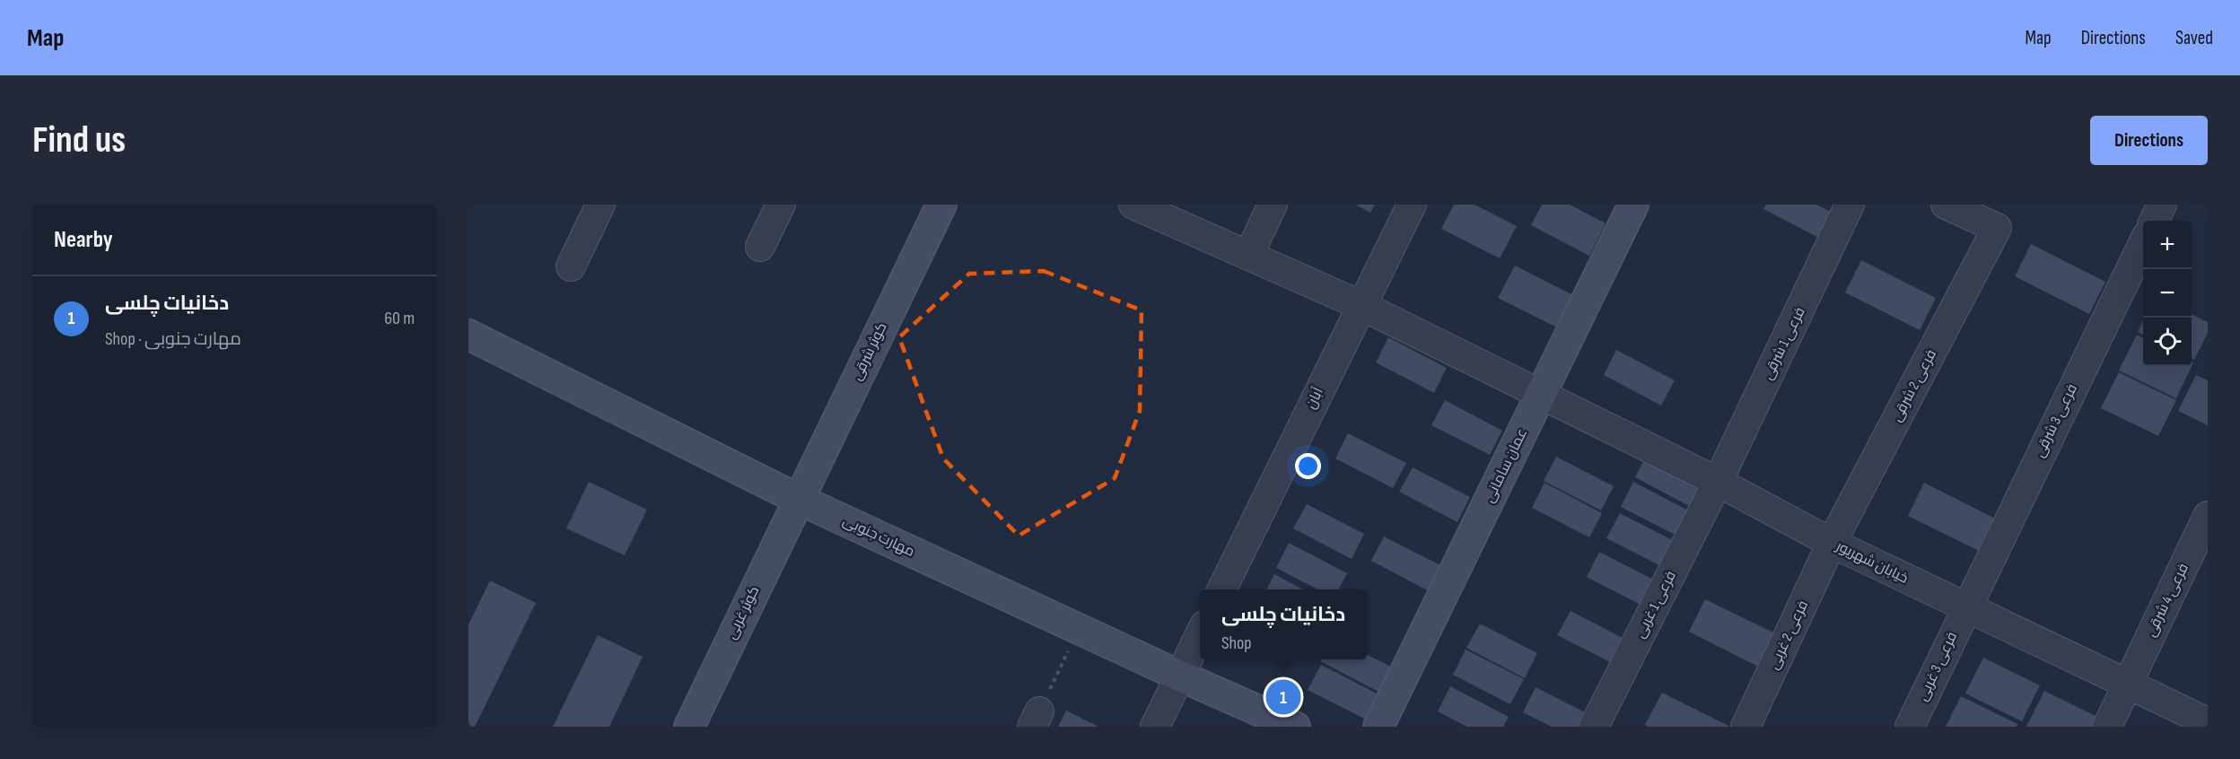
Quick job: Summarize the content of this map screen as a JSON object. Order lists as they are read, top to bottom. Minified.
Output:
{"streets":{"street":["فرعی 1 شرقی","کوثر شرقی","فرعی 2 شرقی","آبان","فرعی 3 شرقی","عمان سامانی","مهارت جنوبی","خیابان شهریور","فرعی 4 شرقی","فرعی 1 غربی","کوثر غربی","فرعی 2 غربی","فرعی 3 غربی"]},"crossings":[["فرعی 1 شرقی","خیابان شهریور"],["فرعی 1 شرقی","فرعی 1 غربی"],["کوثر شرقی","مهارت جنوبی"],["کوثر شرقی","کوثر غربی"],["فرعی 2 شرقی","خیابان شهریور"],["فرعی 2 شرقی","فرعی 2 غربی"],["آبان","خیابان شهریور"],["فرعی 3 شرقی","خیابان شهریور"],["فرعی 3 شرقی","فرعی 3 غربی"],["عمان سامانی","خیابان شهریور"],["مهارت جنوبی","کوثر غربی"],["خیابان شهریور","فرعی 4 شرقی"],["خیابان شهریور","فرعی 1 غربی"],["خیابان شهریور","فرعی 2 غربی"],["خیابان شهریور","فرعی 3 غربی"]],"page":{"header":"Map","nav":["Map","Directions","Saved"],"buttons":"Directions","title":"Find us","heading":"Nearby","map_buttons":["+","−"],"list":[{"mark":"1","name":"دخانیات چلسی","note":"Shop · مهارت جنوبی","value":"60 m"}],"popup":["دخانیات چلسی","Shop"],"pins":"1"}}
